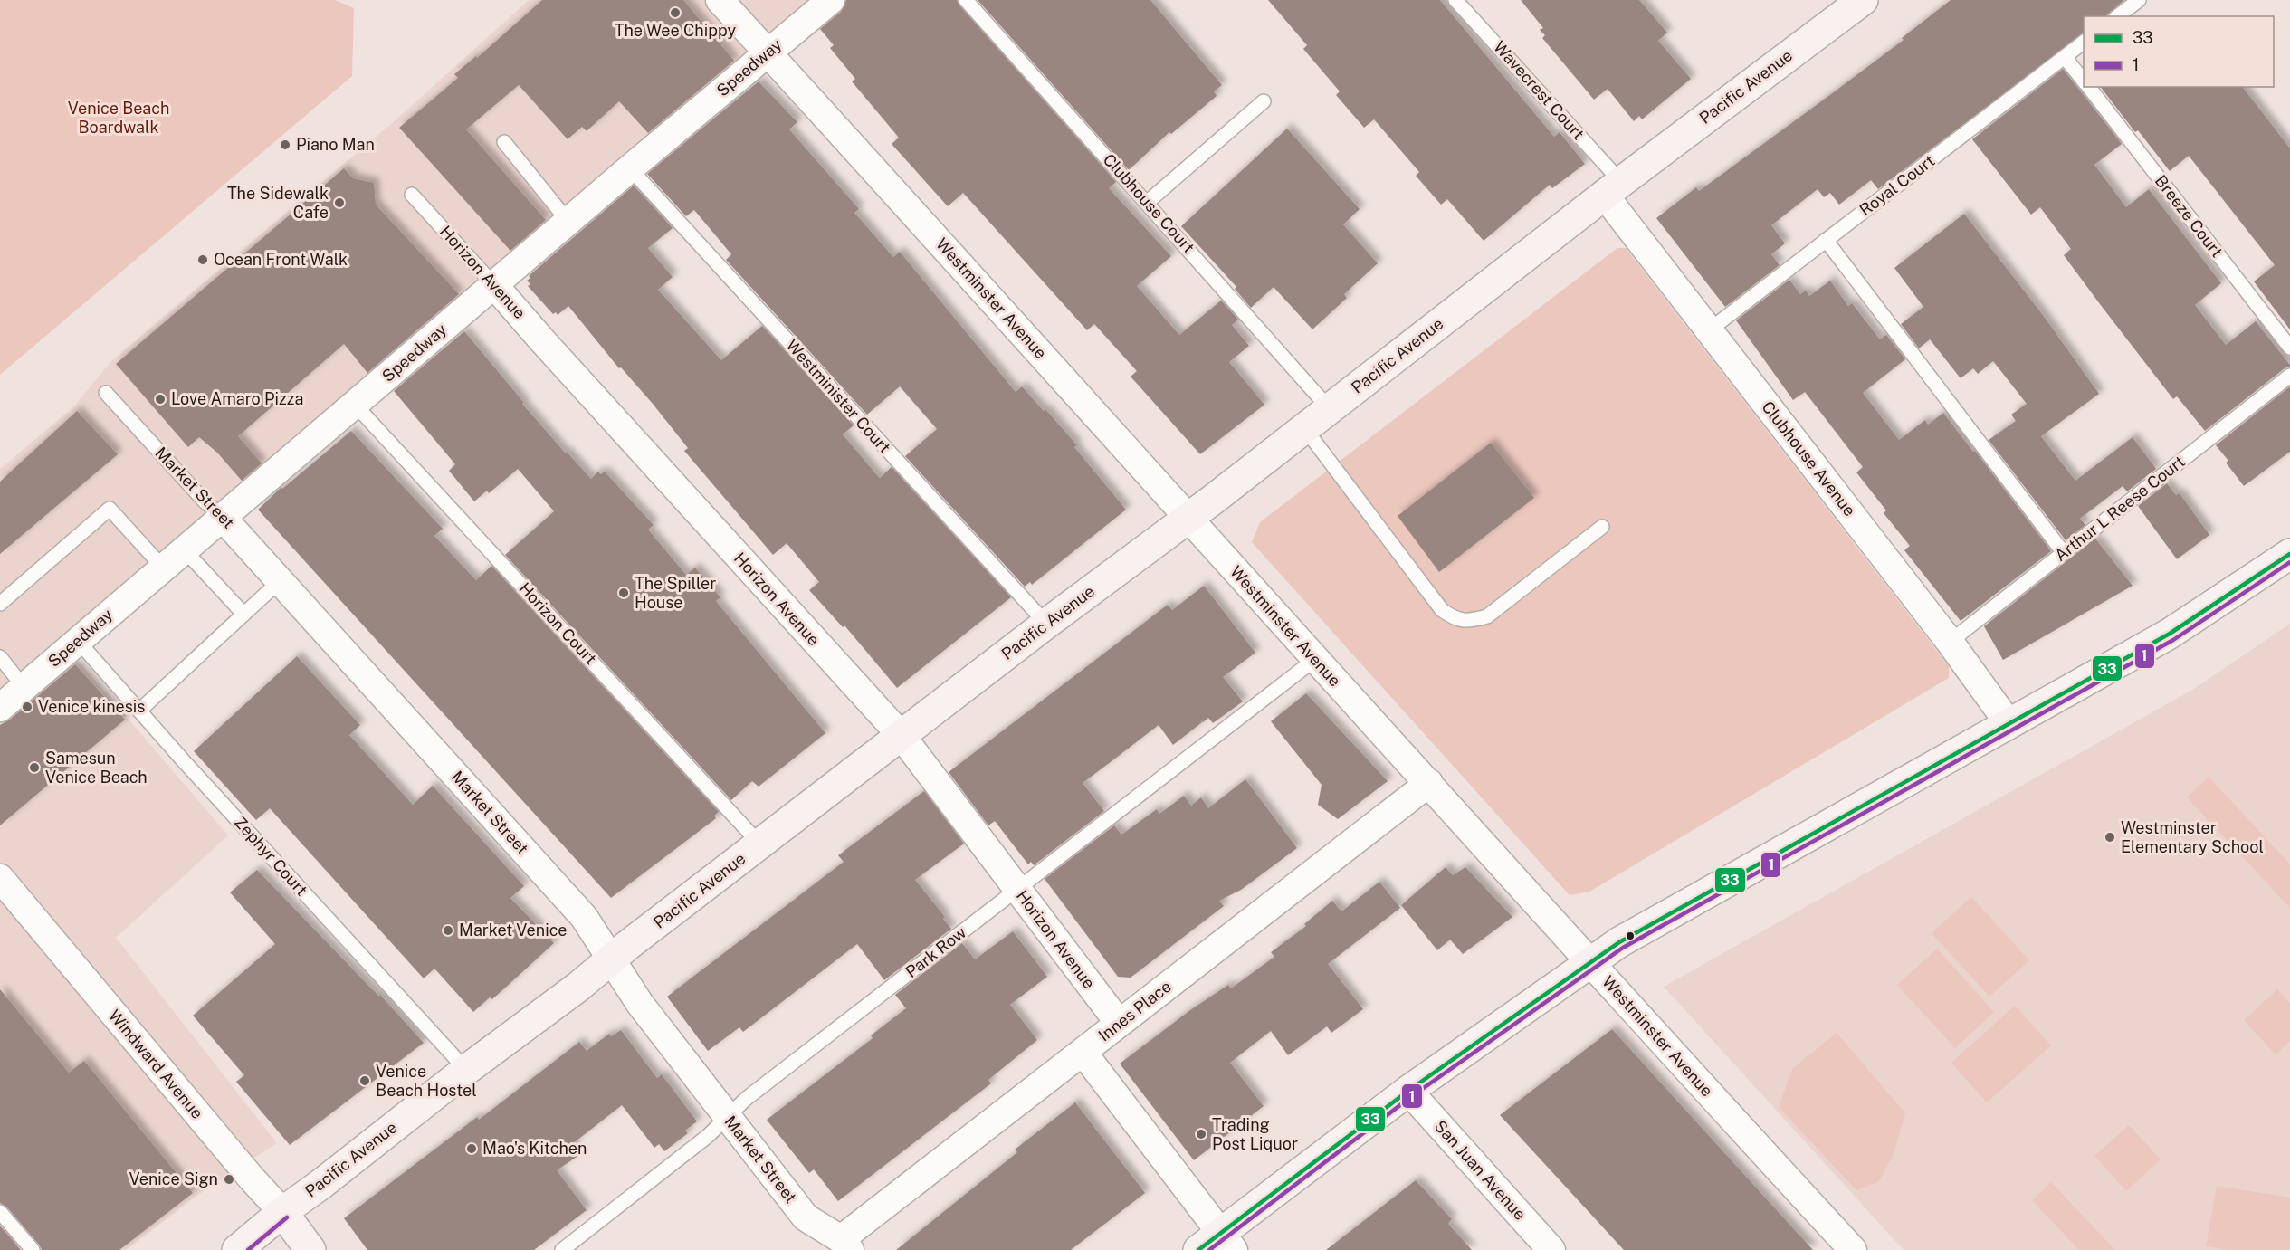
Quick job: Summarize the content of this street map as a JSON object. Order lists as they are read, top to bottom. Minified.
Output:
{"streets":{"main road":["Pacific Avenue","Windward Avenue"],"street":["Speedway","Horizon Avenue","Westminster Avenue","Clubhouse Avenue","Market Street","Innes Place","San Juan Avenue"],"lane":["Wavecrest Court","Royal Court","Clubhouse Court","Breeze Court","Westminister Court","Arthur L Reese Court","Horizon Court","Zephyr Court","Park Row"]},"crossings":[["Speedway","Horizon Avenue"],["Speedway","Westminster Avenue"],["Speedway","Westminister Court"],["Speedway","Market Street"],["Speedway","Horizon Court"],["Speedway","Zephyr Court"],["Pacific Avenue","Wavecrest Court"],["Pacific Avenue","Clubhouse Court"],["Pacific Avenue","Horizon Avenue"],["Pacific Avenue","Westminster Avenue"],["Pacific Avenue","Westminister Court"],["Pacific Avenue","Clubhouse Avenue"],["Pacific Avenue","Market Street"],["Pacific Avenue","Horizon Court"],["Pacific Avenue","Zephyr Court"],["Pacific Avenue","Windward Avenue"],["Wavecrest Court","Clubhouse Avenue"],["Royal Court","Breeze Court"],["Royal Court","Clubhouse Avenue"],["Horizon Avenue","Park Row"],["Horizon Avenue","Innes Place"],["Westminster Avenue","Park Row"],["Westminster Avenue","Innes Place"],["Clubhouse Avenue","Arthur L Reese Court"],["Market Street","Park Row"],["Market Street","Innes Place"]],"parks":["Venice Beach Boardwalk"],"places":["The Wee Chippy","Piano Man","The Sidewalk Cafe","Ocean Front Walk","Love Amaro Pizza","The Spiller House","Venice kinesis","Samesun Venice Beach","Westminster Elementary School","Market Venice","Venice Beach Hostel","Trading Post Liquor","Mao's Kitchen","Venice Sign"],"lines":["transit line 33","transit line 1"],"legend":["33","1"]}
